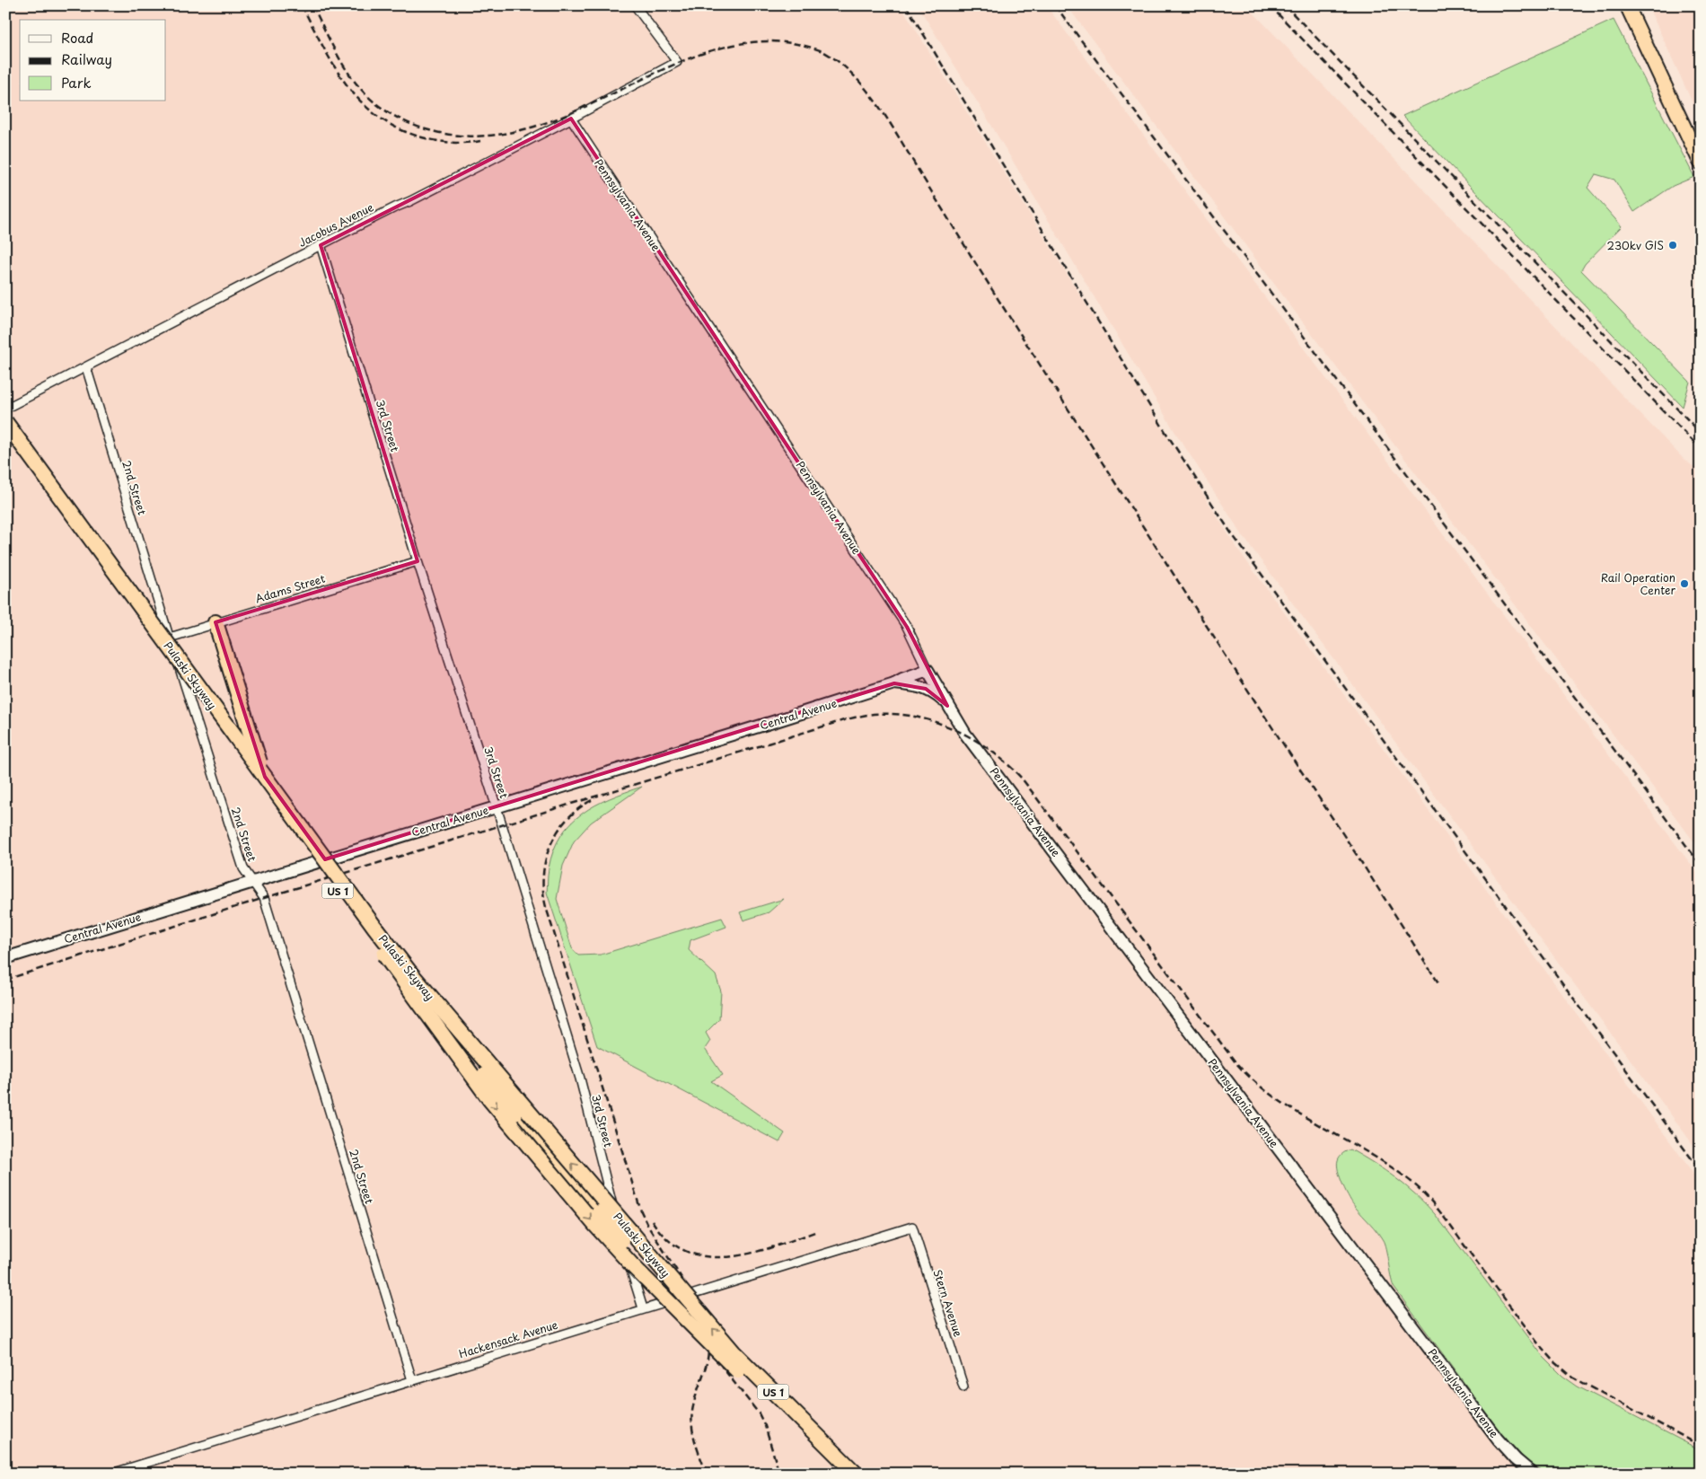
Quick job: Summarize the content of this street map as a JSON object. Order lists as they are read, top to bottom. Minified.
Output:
{"streets":{"highway":["Pulaski Skyway","US 1"],"main road":["Pennsylvania Avenue","Central Avenue"],"street":["Jacobus Avenue","3rd Street","2nd Street","Adams Street","Stern Avenue","Hackensack Avenue"]},"crossings":[["Pennsylvania Avenue","Jacobus Avenue"],["Pennsylvania Avenue","Central Avenue"],["Jacobus Avenue","3rd Street"],["Jacobus Avenue","2nd Street"],["3rd Street","Adams Street"],["3rd Street","Central Avenue"],["3rd Street","Hackensack Avenue"],["2nd Street","Adams Street"],["2nd Street","Central Avenue"],["2nd Street","Hackensack Avenue"],["Stern Avenue","Hackensack Avenue"]],"places":["230kv GIS","Rail Operation Center"],"legend":["Road","Railway","Park"]}
